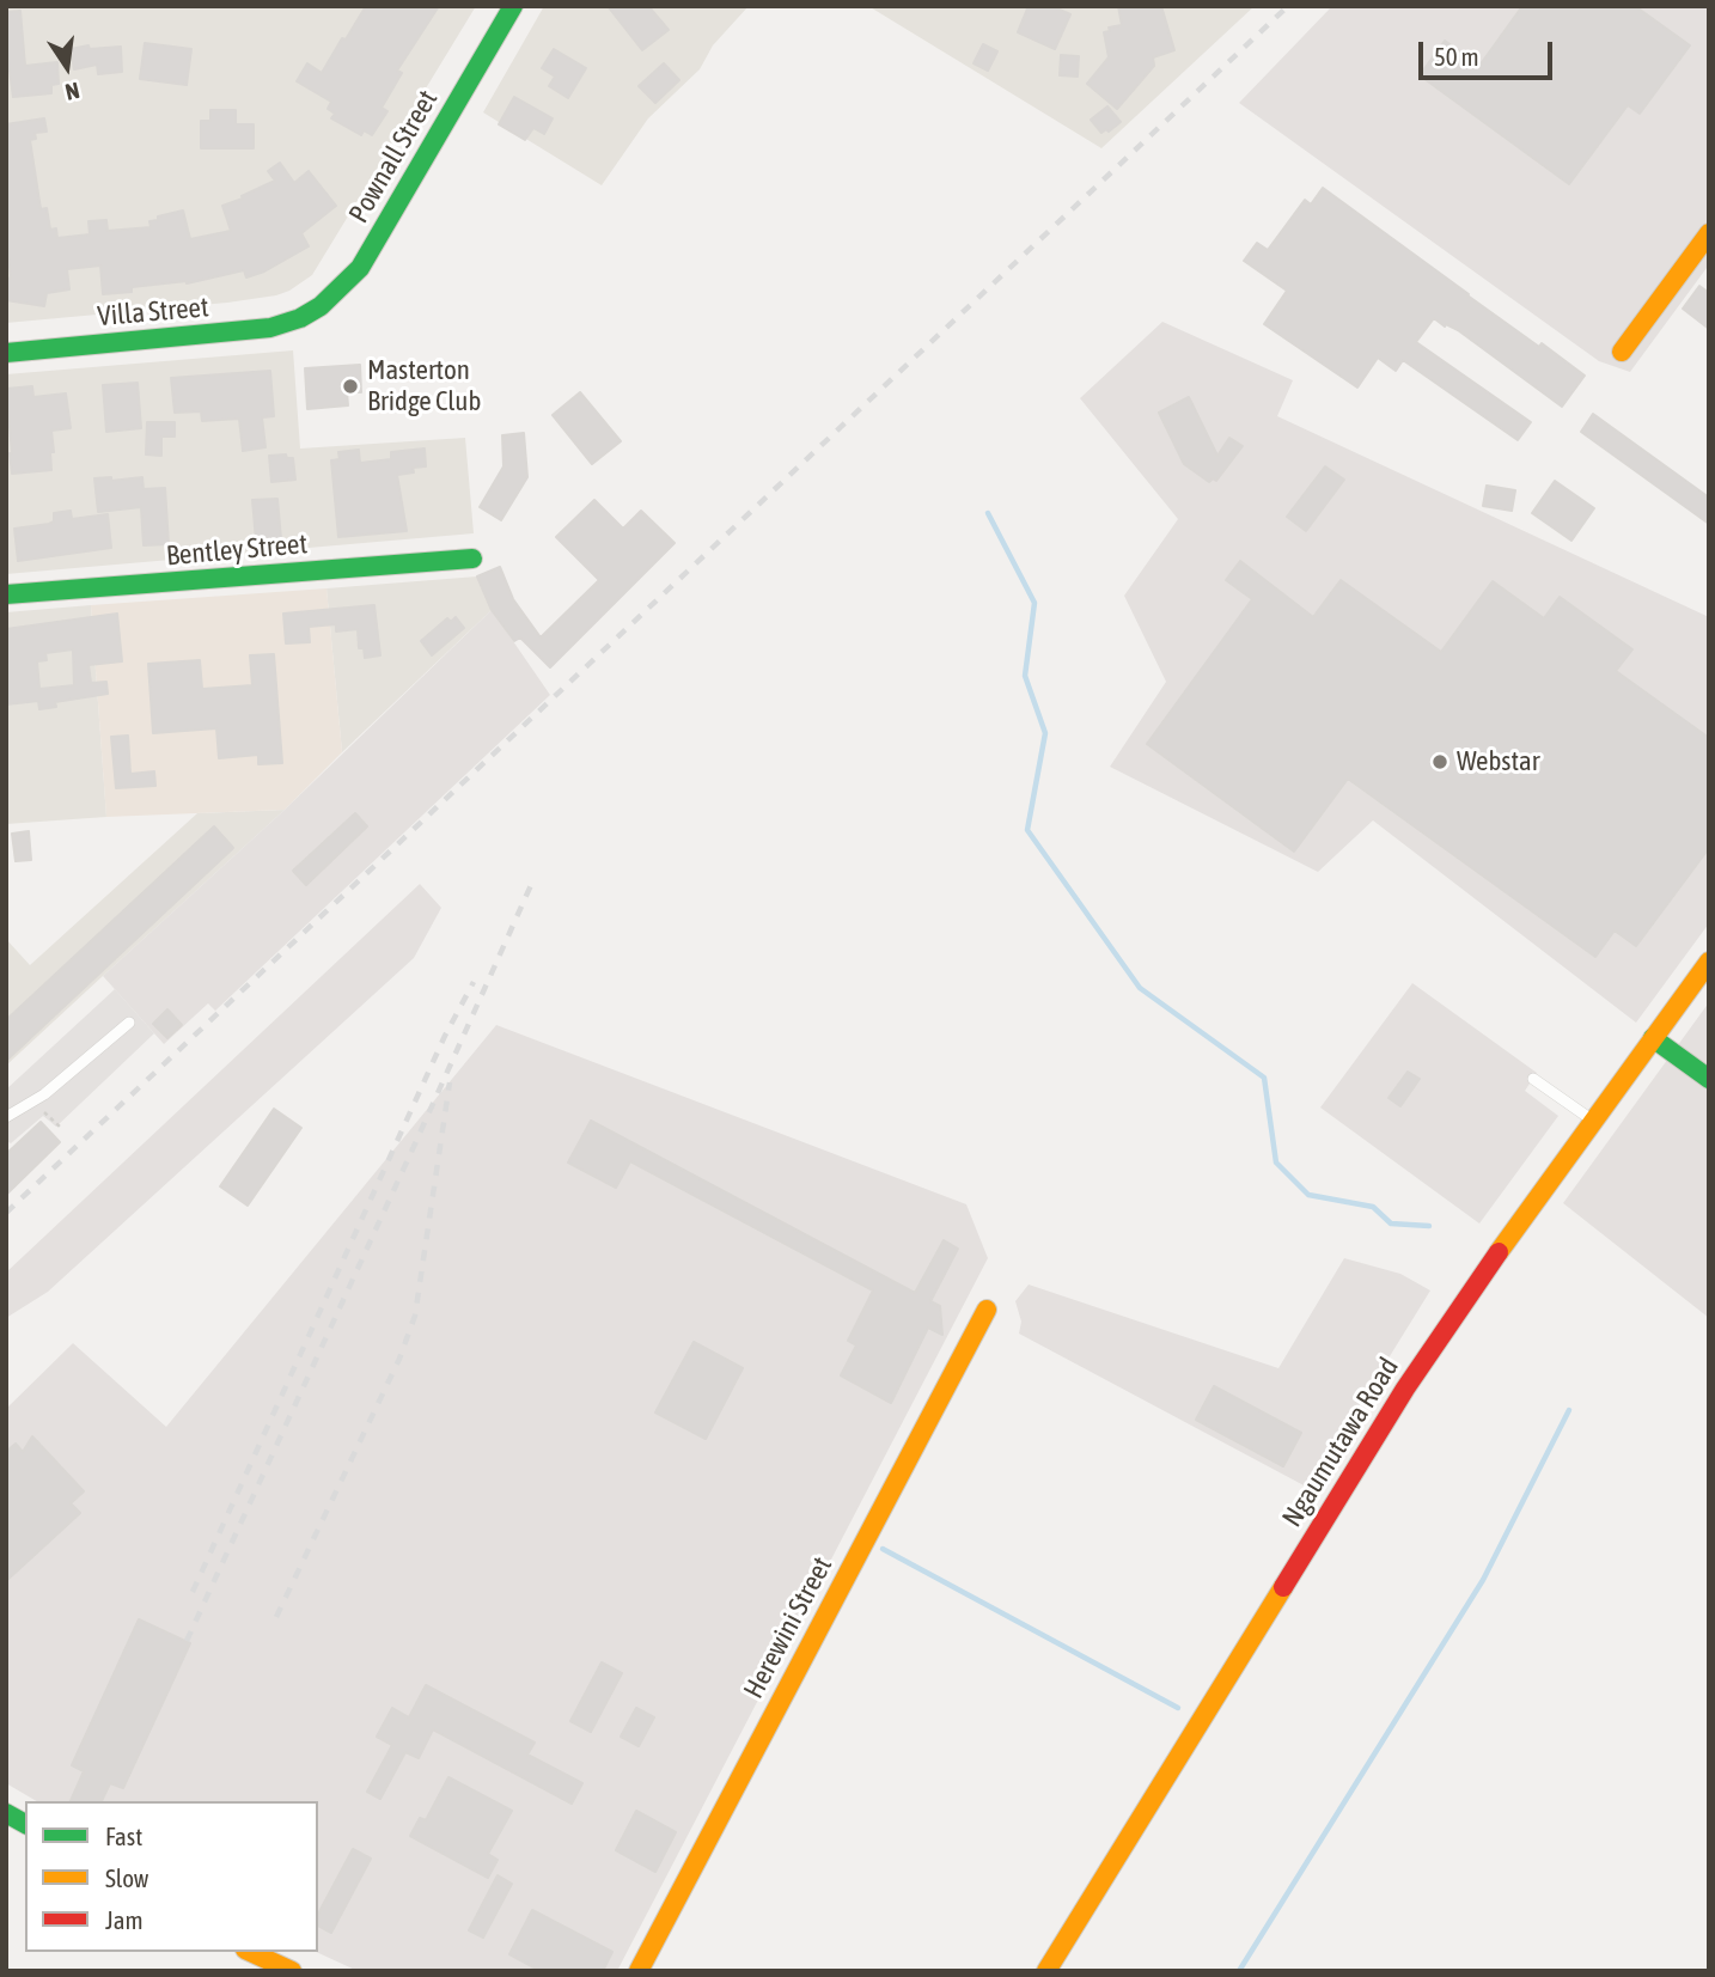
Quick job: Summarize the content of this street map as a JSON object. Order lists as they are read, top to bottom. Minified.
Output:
{"streets":{"street":["Pownall Street","Villa Street","Bentley Street","Ngaumutawa Road","Herewini Street"]},"crossings":[["Pownall Street","Villa Street"]],"places":["Masterton Bridge Club","Webstar"],"legend":["Fast","Slow","Jam"],"scale_bar":"50 m","north":"bottom"}
